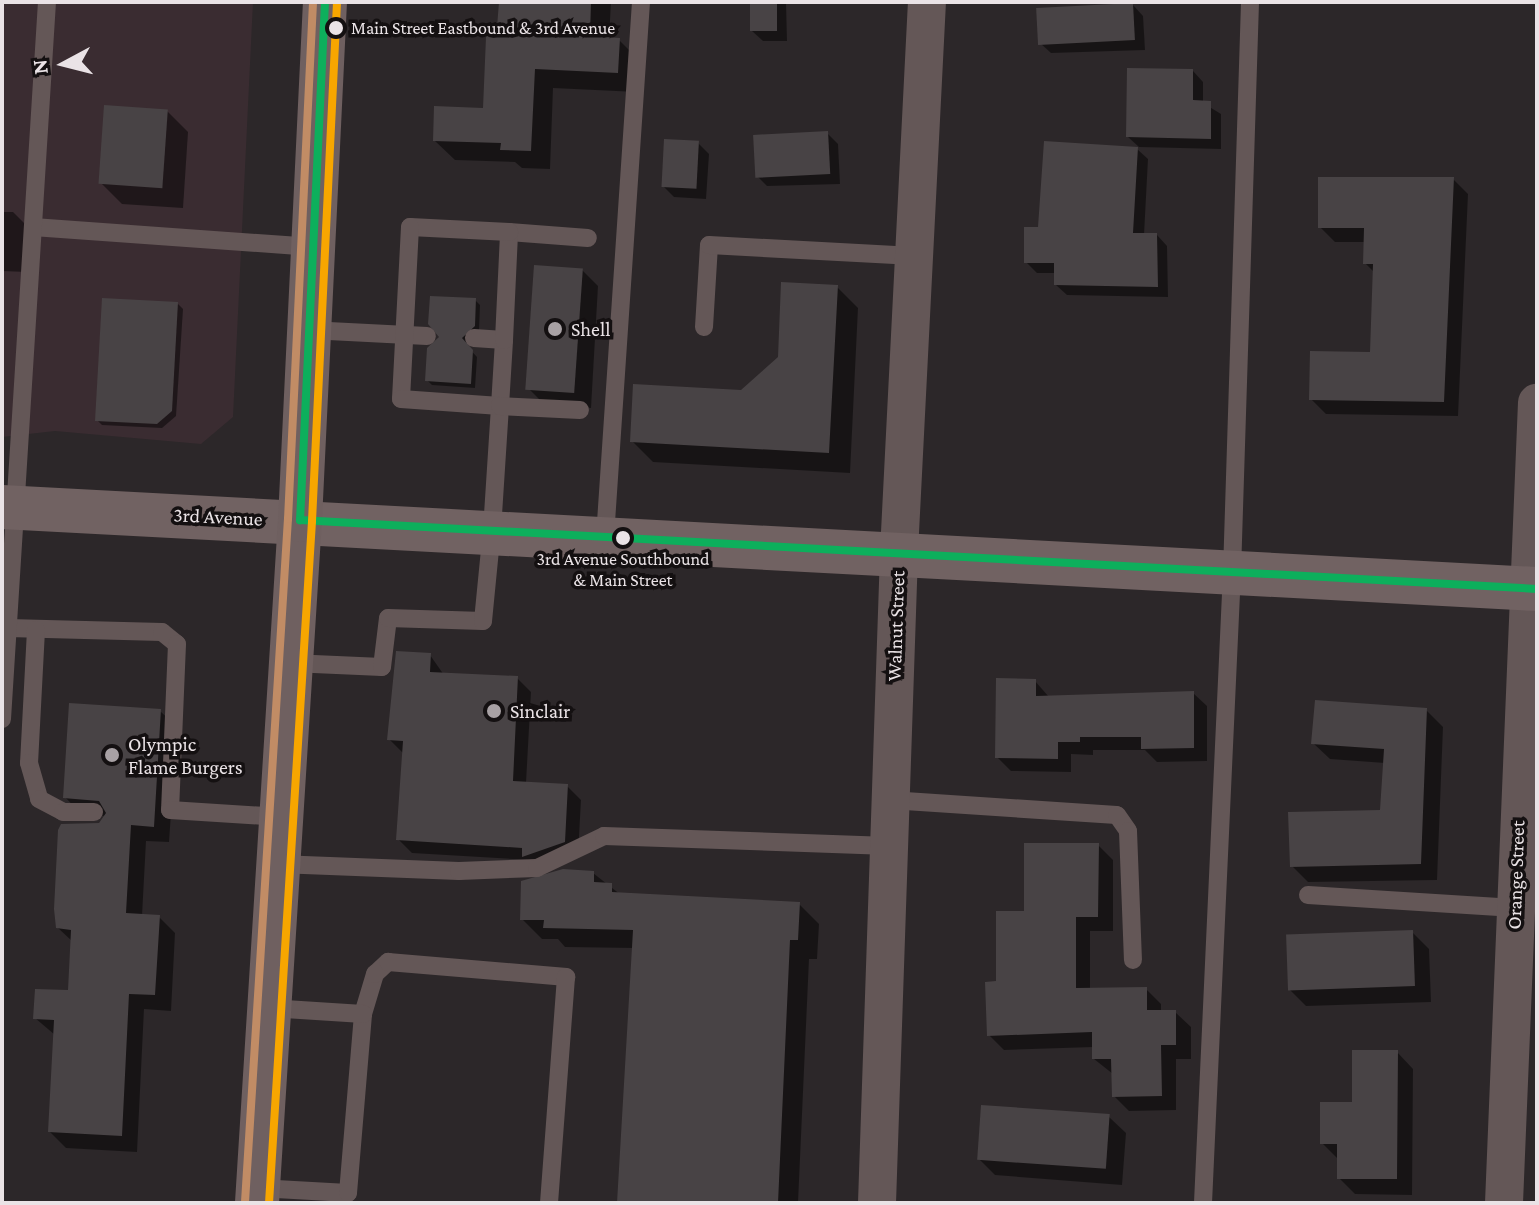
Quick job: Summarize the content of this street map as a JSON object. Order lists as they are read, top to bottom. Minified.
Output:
{"streets":{"street":["3rd Avenue","Walnut Street","Orange Street"]},"crossings":[["3rd Avenue","Walnut Street"],["3rd Avenue","Orange Street"]],"places":["Main Street Eastbound & 3rd Avenue","Shell","3rd Avenue Southbound & Main Street","Sinclair","Olympic Flame Burgers"],"north":"left"}
